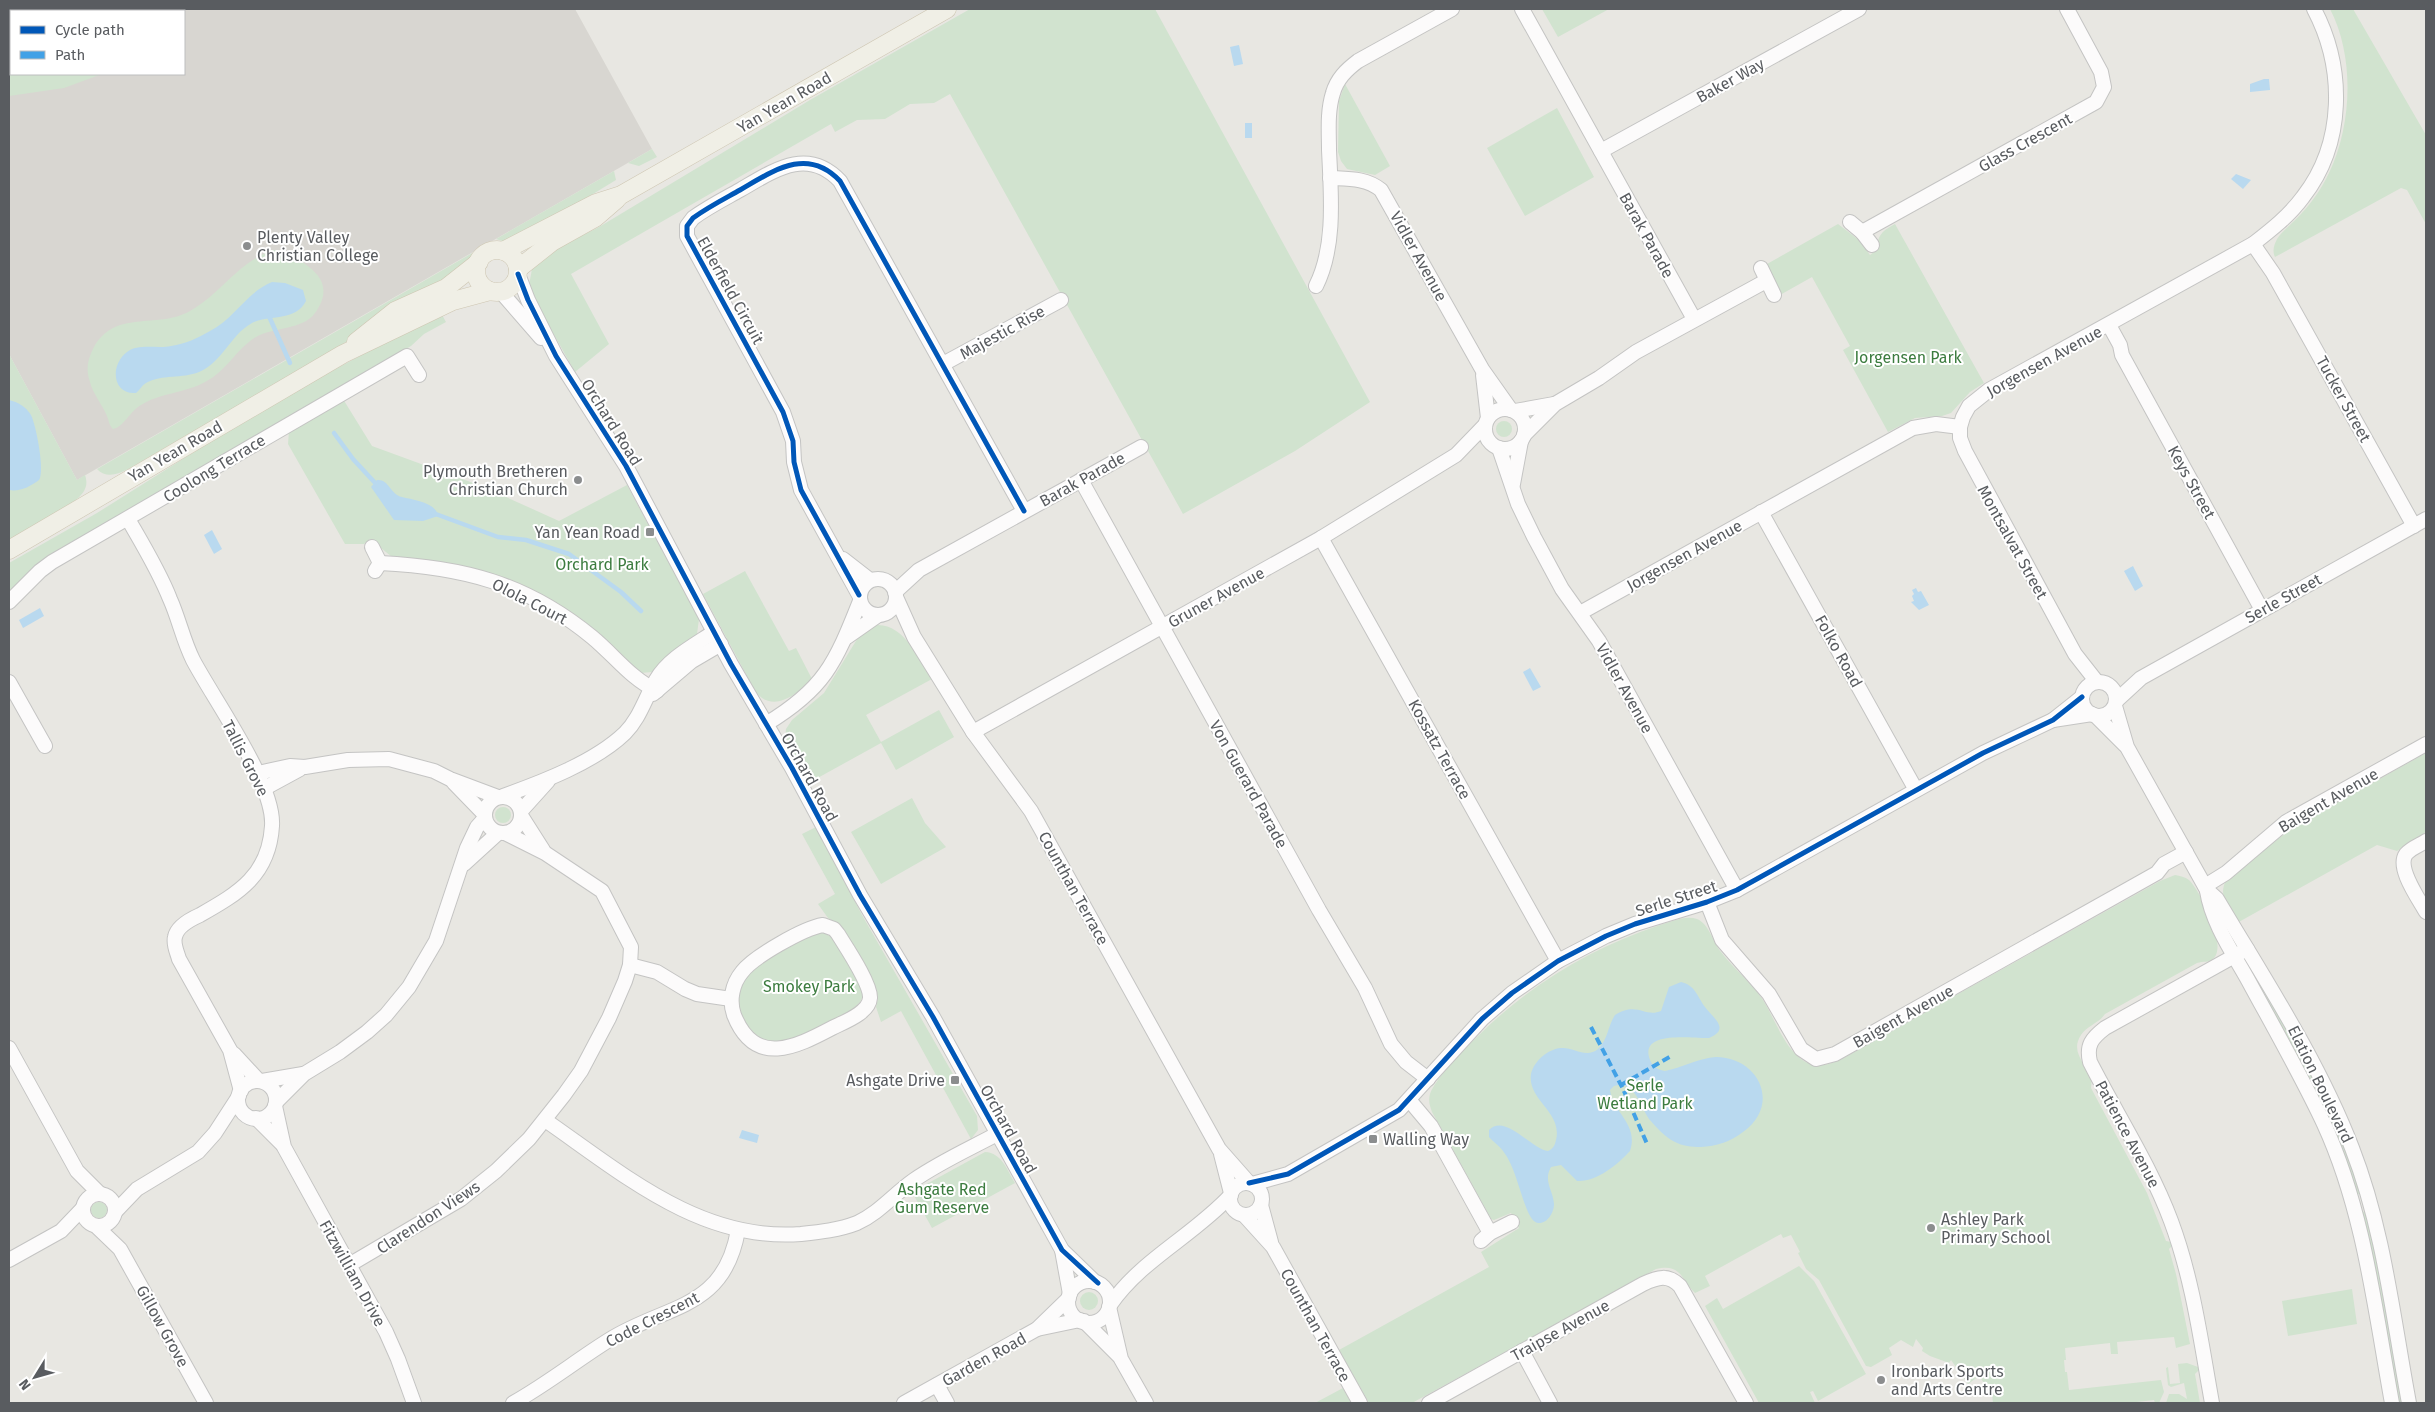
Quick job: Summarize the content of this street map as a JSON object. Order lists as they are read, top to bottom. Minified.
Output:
{"streets":{"main road":["Yan Yean Road"],"street":["Baker Way","Glass Crescent","Barak Parade","Vidler Avenue","Elderfield Circuit","Majestic Rise","Jorgensen Avenue","Tucker Street","Orchard Road","Coolong Terrace","Keys Street","Montsalvat Street","Gruner Avenue","Serle Street","Olola Court","Folko Road","Kossatz Terrace","Tallis Grove","Von Guerard Parade","Baigent Avenue","Counthan Terrace","Elation Boulevard","Patience Avenue","Clarendon Views","Fitzwilliam Drive","Code Crescent","Gillow Grove","Traipse Avenue","Garden Road"]},"crossings":[["Baker Way","Barak Parade"],["Yan Yean Road","Orchard Road"],["Barak Parade","Elderfield Circuit"],["Barak Parade","Von Guerard Parade"],["Barak Parade","Counthan Terrace"],["Vidler Avenue","Jorgensen Avenue"],["Vidler Avenue","Gruner Avenue"],["Vidler Avenue","Serle Street"],["Elderfield Circuit","Majestic Rise"],["Elderfield Circuit","Counthan Terrace"],["Jorgensen Avenue","Tucker Street"],["Jorgensen Avenue","Keys Street"],["Jorgensen Avenue","Montsalvat Street"],["Jorgensen Avenue","Folko Road"],["Tucker Street","Serle Street"],["Orchard Road","Garden Road"],["Coolong Terrace","Tallis Grove"],["Keys Street","Serle Street"],["Montsalvat Street","Serle Street"],["Gruner Avenue","Kossatz Terrace"],["Gruner Avenue","Von Guerard Parade"],["Gruner Avenue","Counthan Terrace"],["Serle Street","Folko Road"],["Serle Street","Kossatz Terrace"],["Serle Street","Von Guerard Parade"],["Serle Street","Baigent Avenue"],["Serle Street","Counthan Terrace"],["Tallis Grove","Fitzwilliam Drive"],["Baigent Avenue","Elation Boulevard"],["Elation Boulevard","Patience Avenue"],["Clarendon Views","Fitzwilliam Drive"]],"parks":["Jorgensen Park","Orchard Park","Smokey Park","Serle Wetland Park","Ashgate Red Gum Reserve"],"places":{"other":["Plenty Valley Christian College","Plymouth Bretheren Christian Church","Ashley Park Primary School","Ironbark Sports and Arts Centre"],"transit":["Yan Yean Road","Ashgate Drive","Walling Way"]},"legend":["Cycle path","Path"],"north":"bottom left"}
